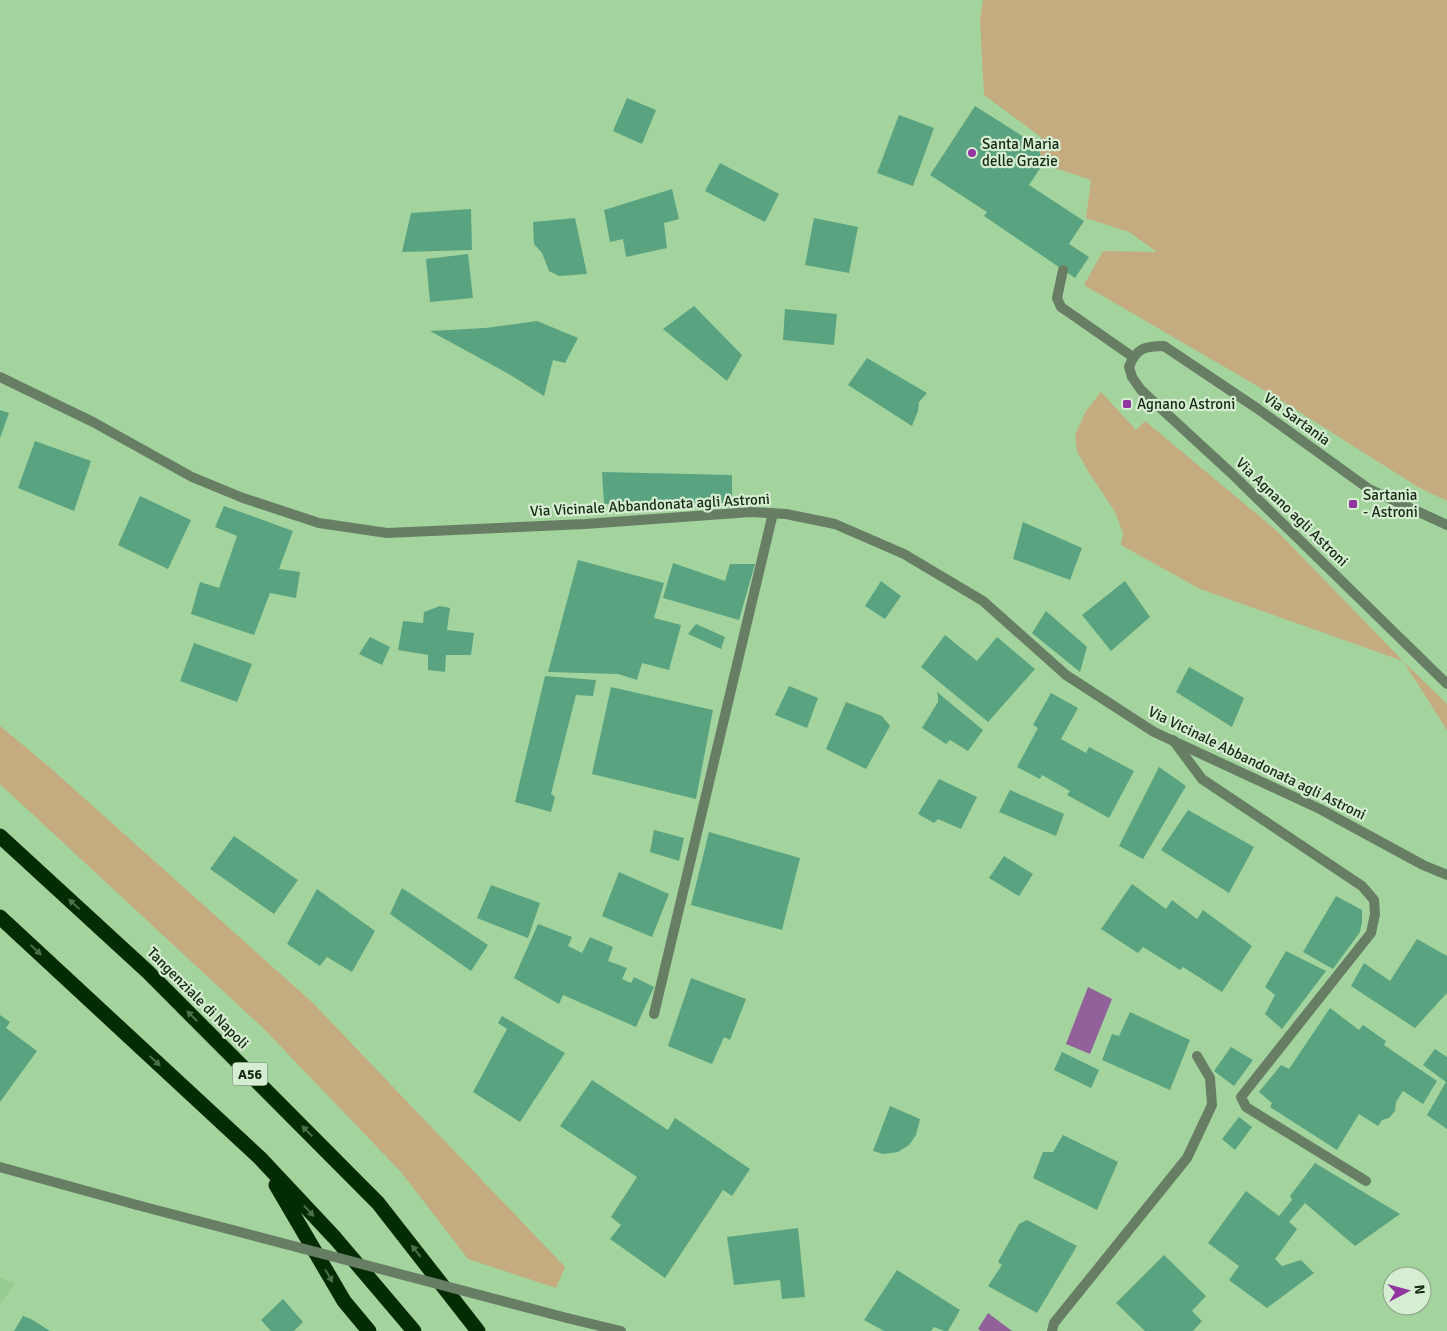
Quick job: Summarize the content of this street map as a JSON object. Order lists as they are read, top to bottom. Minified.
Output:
{"streets":{"highway":["Tangenziale di Napoli","A56"],"street":["Via Sartania","Via Vicinale Abbandonata agli Astroni","Via Agnano agli Astroni"]},"crossings":[["Via Sartania","Via Agnano agli Astroni"]],"places":{"other":["Santa Maria delle Grazie"],"transit":["Agnano Astroni","Sartania - Astroni"]},"north":"right"}
